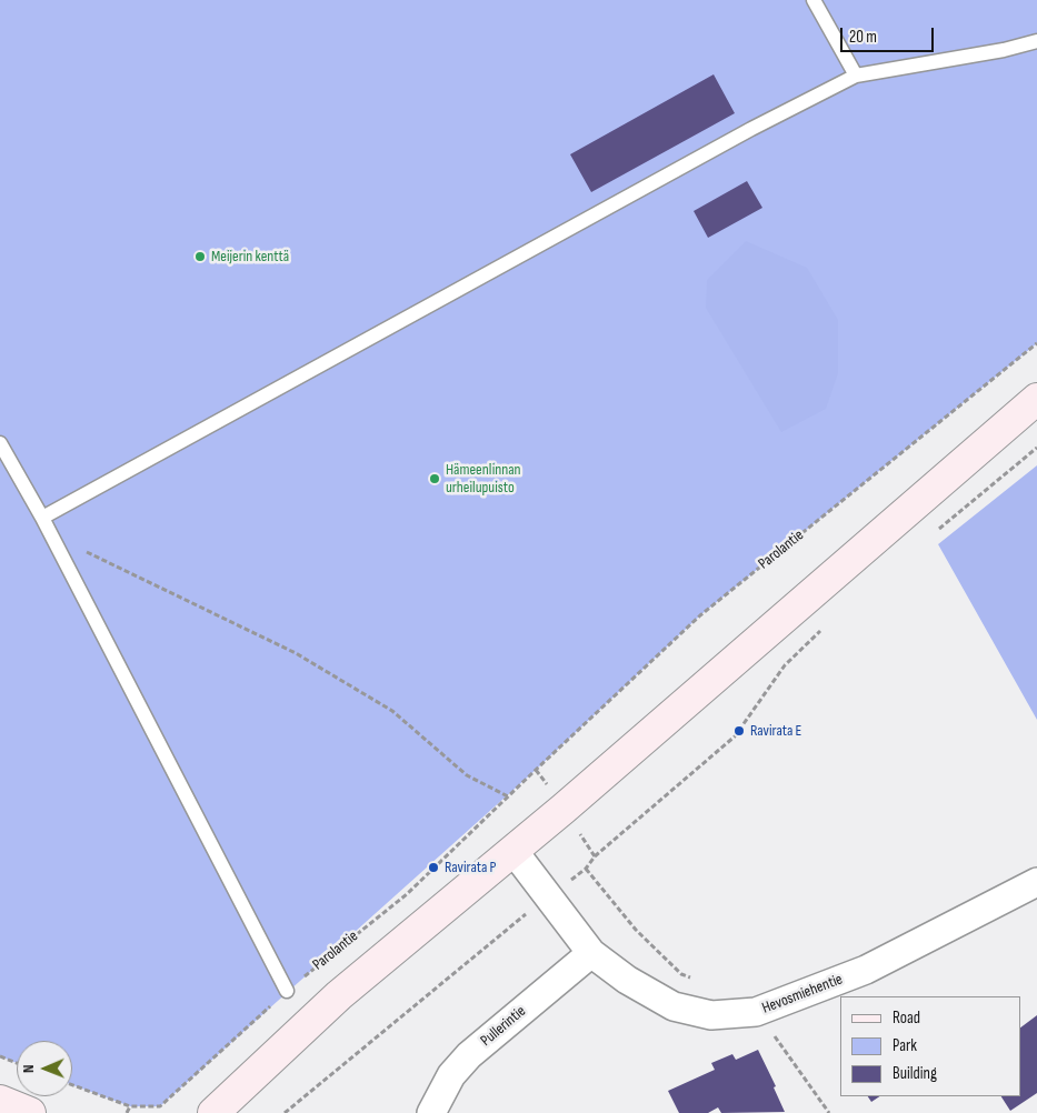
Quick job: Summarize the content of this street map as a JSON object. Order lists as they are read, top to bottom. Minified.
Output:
{"streets":{"street":["Hevosmiehentie","Pullerintie"],"path":["Parolantie"]},"crossings":[["Hevosmiehentie","Pullerintie"]],"places":["Meijerin kenttä","Hämeenlinnan urheilupuisto","Ravirata E","Ravirata P"],"legend":["Road","Park","Building"],"scale_bar":"20 m","north":"left"}
